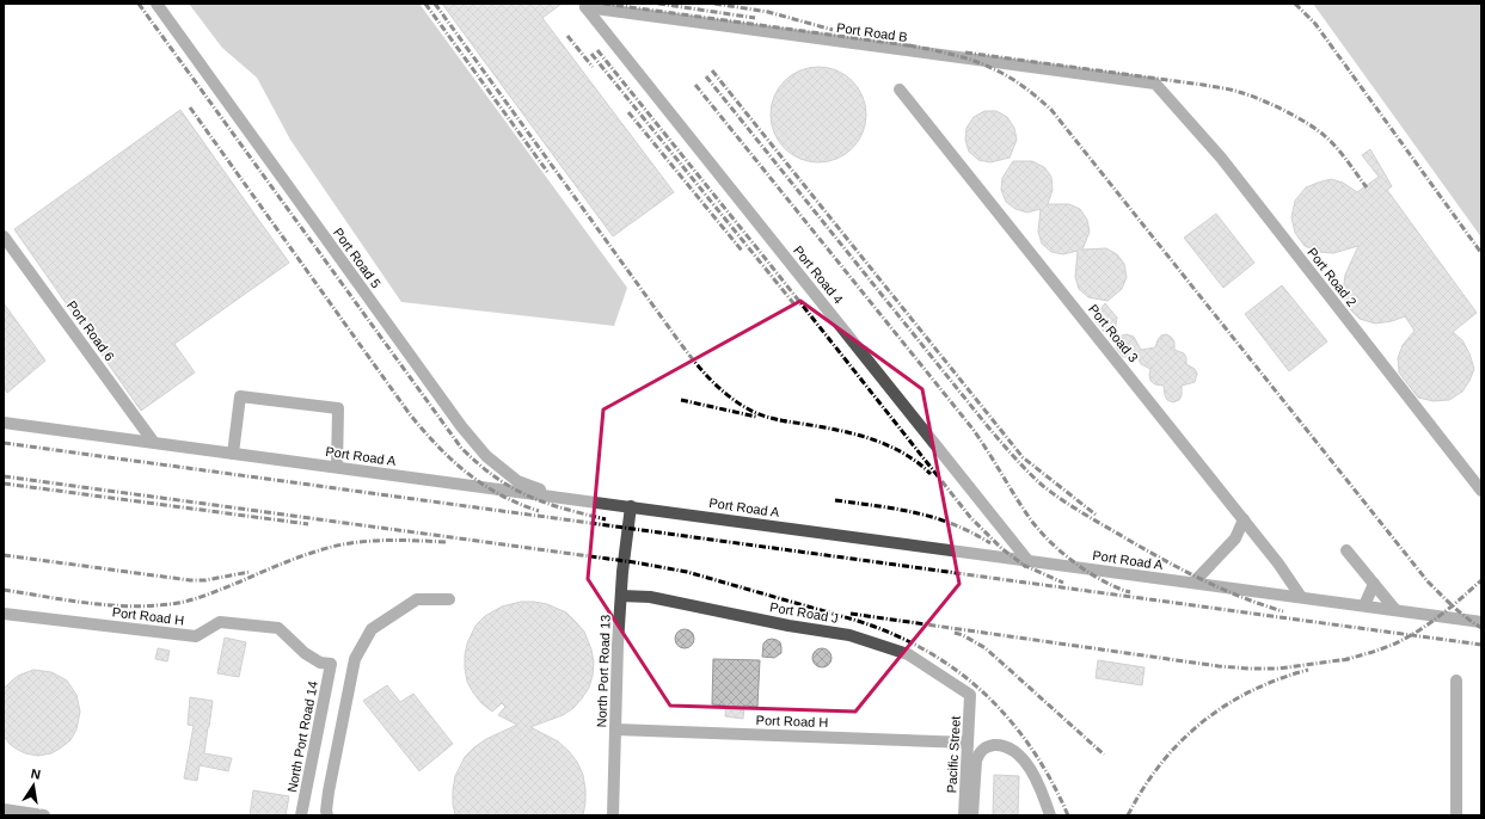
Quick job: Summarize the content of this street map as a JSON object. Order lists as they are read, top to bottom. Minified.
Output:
{"streets":{"street":["Port Road B","Port Road 5","Port Road 4","Port Road 2","Port Road 6","Port Road 3","Port Road A","Port Road J","Port Road H","North Port Road 13","North Port Road 14","Pacific Street"]},"crossings":[["Port Road B","Port Road 4"],["Port Road B","Port Road 2"],["Port Road 5","Port Road A"],["Port Road 4","Port Road A"],["Port Road 6","Port Road A"],["Port Road 3","Port Road A"],["Port Road A","North Port Road 13"],["Port Road J","North Port Road 13"],["Port Road J","Pacific Street"],["Port Road H","North Port Road 13"],["Port Road H","North Port Road 14"],["Port Road H","Pacific Street"]],"north":"top"}
